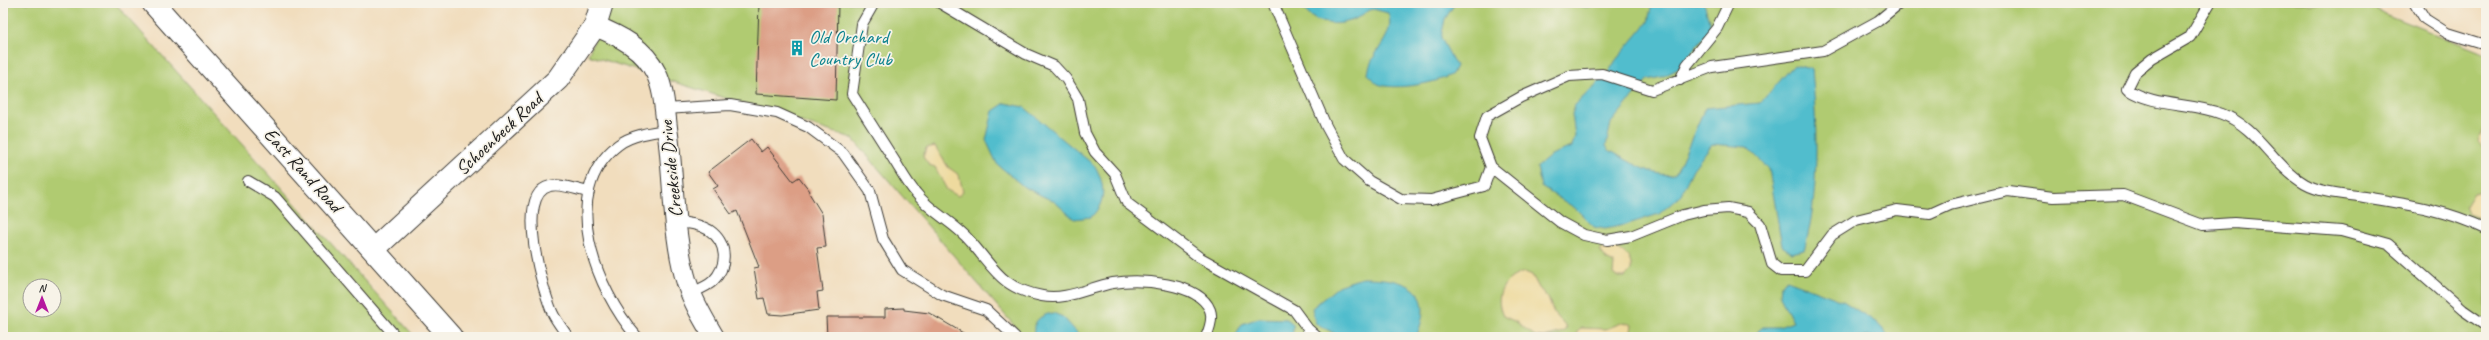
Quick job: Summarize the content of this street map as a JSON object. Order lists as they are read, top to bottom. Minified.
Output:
{"streets":{"main road":["Schoenbeck Road","East Rand Road"],"street":["Creekside Drive"]},"crossings":[["Schoenbeck Road","Creekside Drive"],["Schoenbeck Road","East Rand Road"]],"places":{"building":["Old Orchard Country Club"]},"north":"top"}
